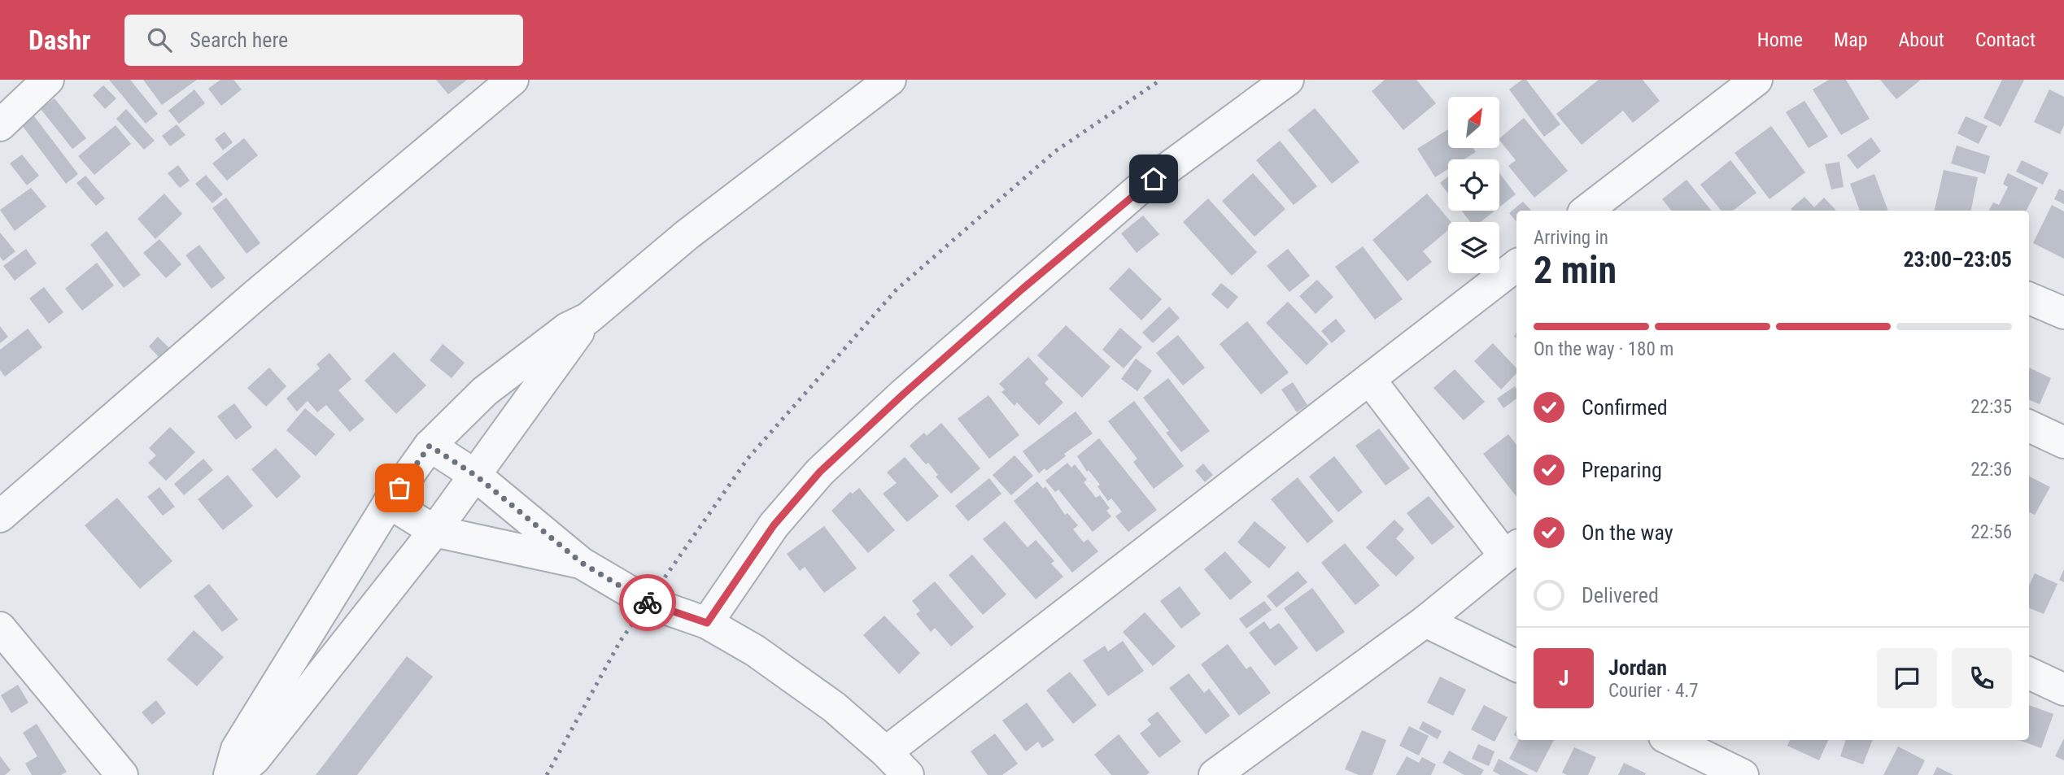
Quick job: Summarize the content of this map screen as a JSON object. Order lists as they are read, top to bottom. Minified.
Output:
{"north":"top right","page":{"header":"Dashr","search":"Search here","nav":["Home","Map","About","Contact"],"heading":["2 min","Arriving in","23:00–23:05"],"panel":["Jordan","Courier · 4.7"],"bar":"On the way · 180 m","list":[["Confirmed","22:35"],["Preparing","22:36"],["On the way","22:56"],"Delivered"],"round":"J"}}
